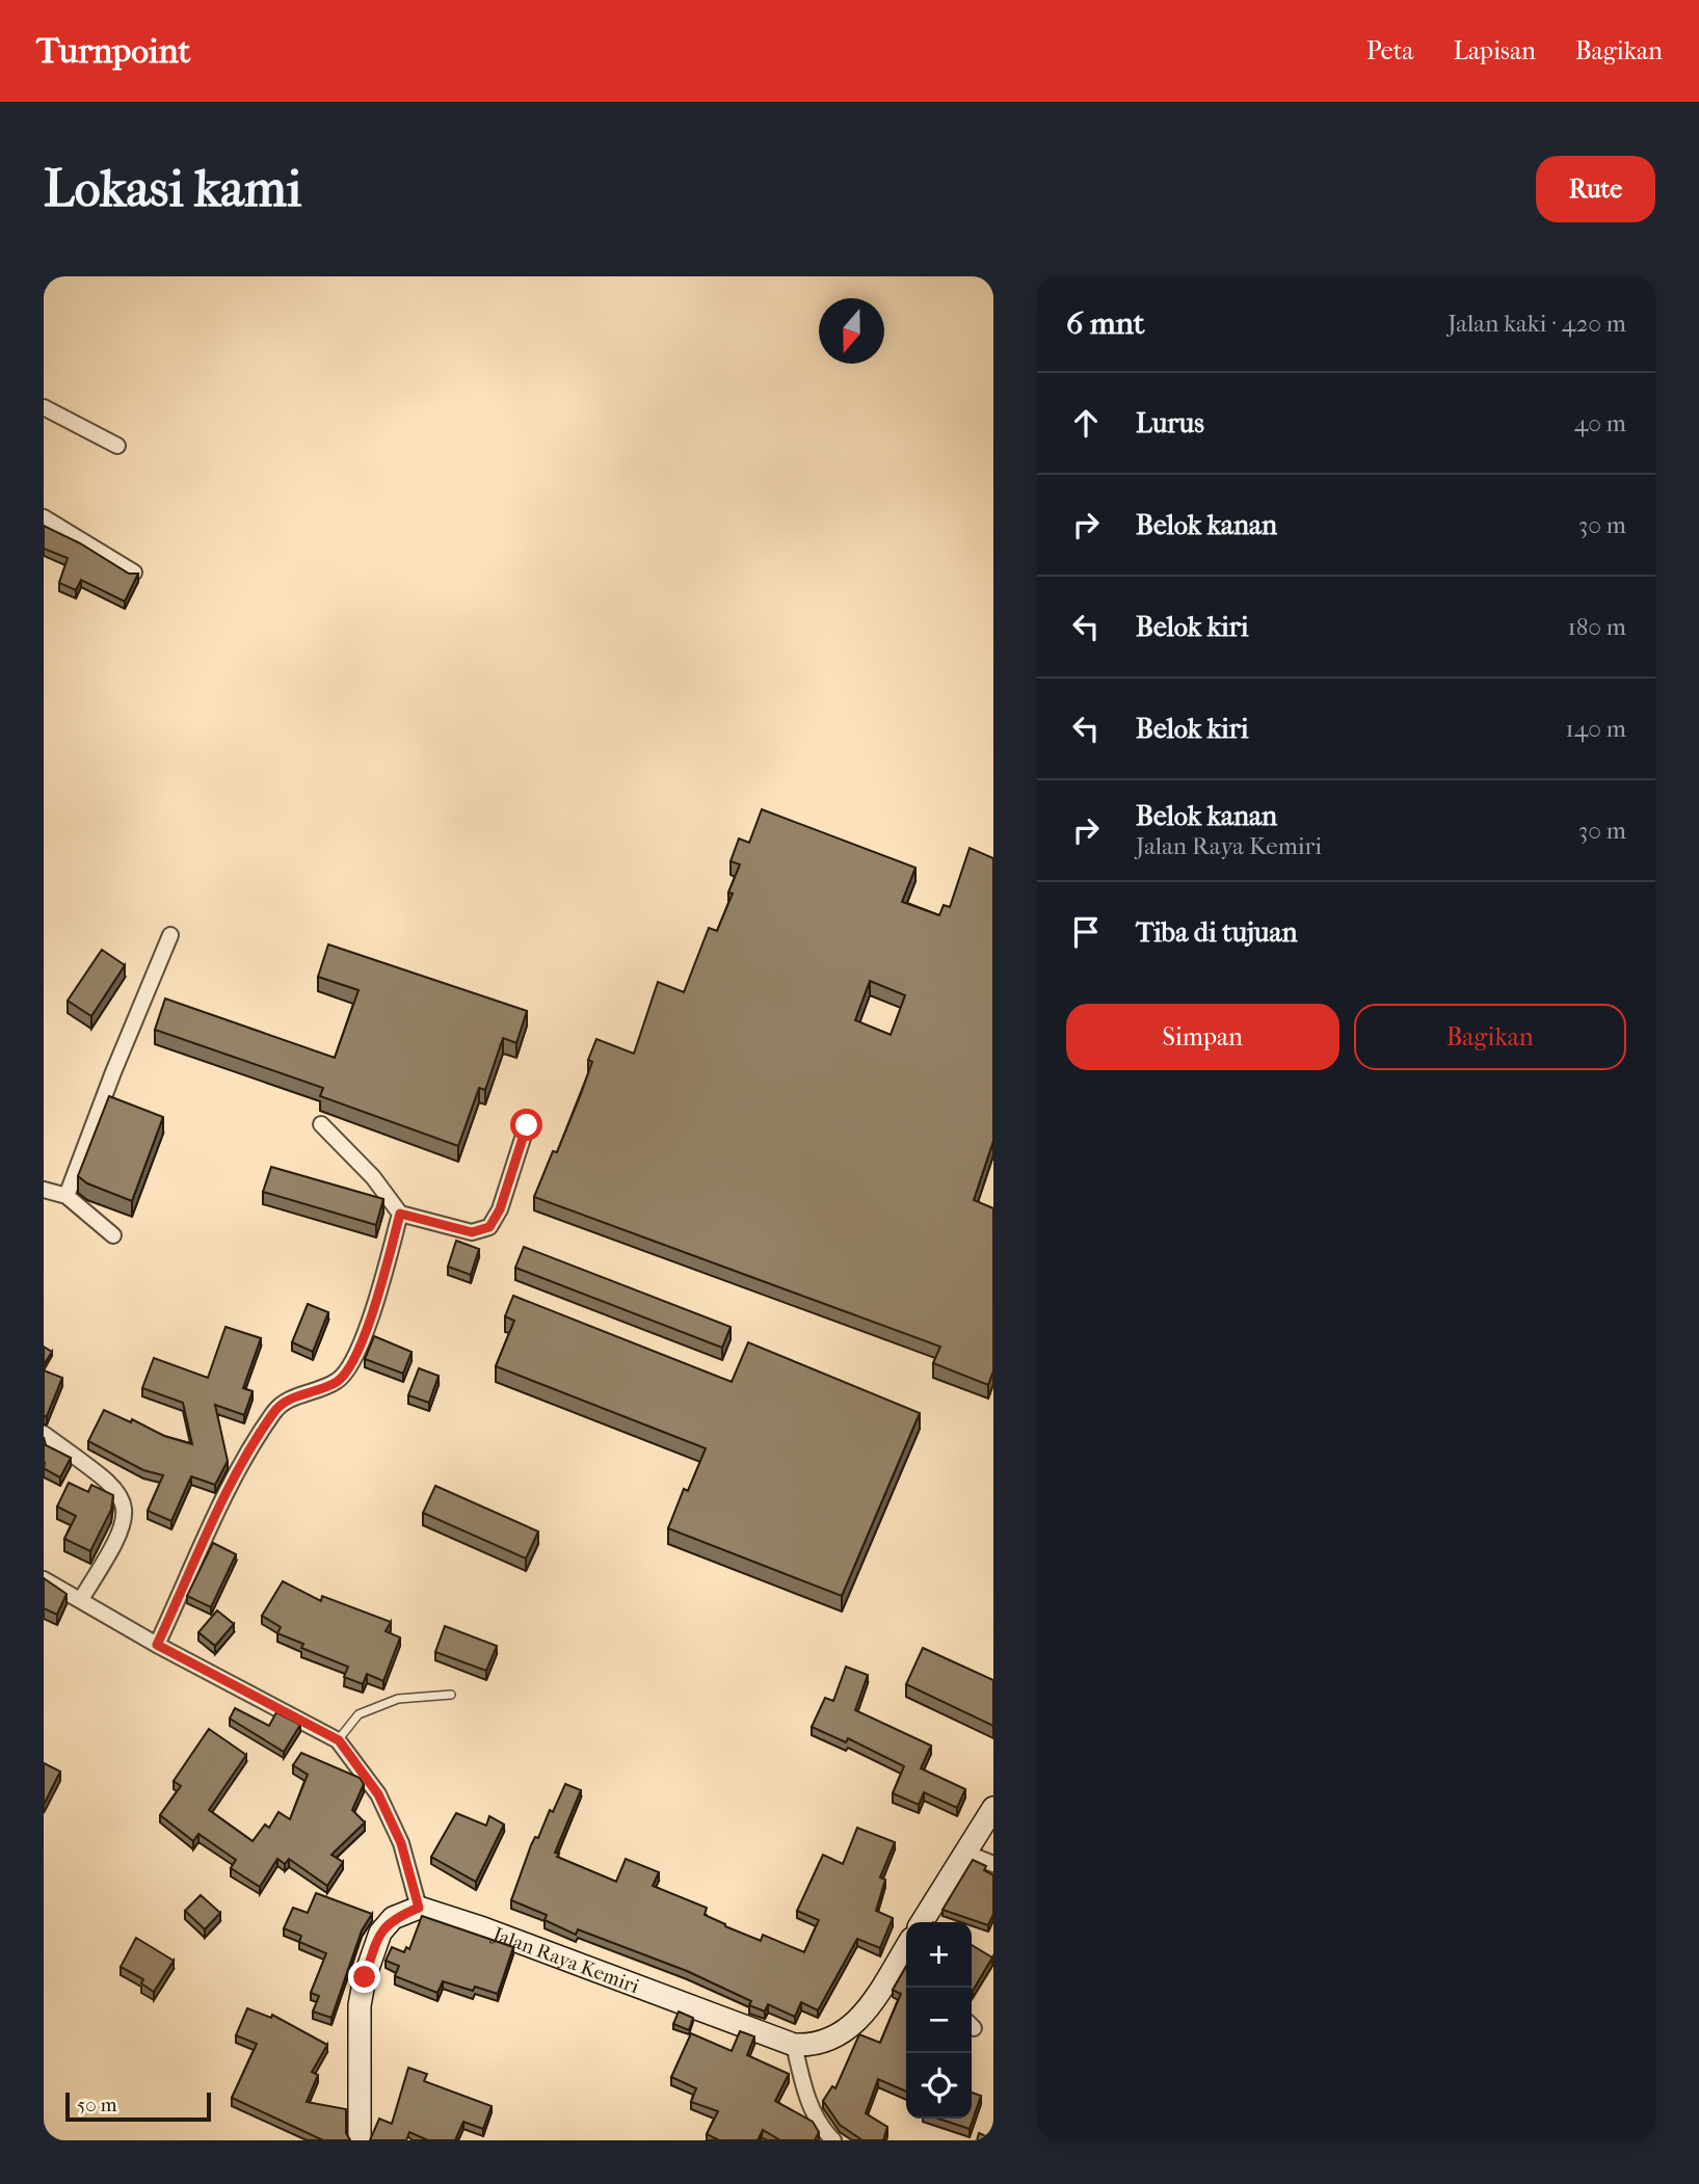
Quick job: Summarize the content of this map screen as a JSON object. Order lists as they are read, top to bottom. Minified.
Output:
{"streets":{"street":["Jalan Raya Kemiri"]},"scale_bar":"50 m","north":"bottom","page":{"header":"Turnpoint","nav":["Peta","Lapisan","Bagikan"],"buttons":["Rute",["Simpan","Bagikan"]],"title":"Lokasi kami","heading":["6 mnt","Jalan kaki · 420 m"],"list":[["Lurus","40 m"],["Belok kanan","30 m"],["Belok kiri","180 m"],["Belok kiri","140 m"],["Belok kanan","Jalan Raya Kemiri","30 m"],"Tiba di tujuan"],"map_buttons":["+","−"],"scale":"50 m"}}
